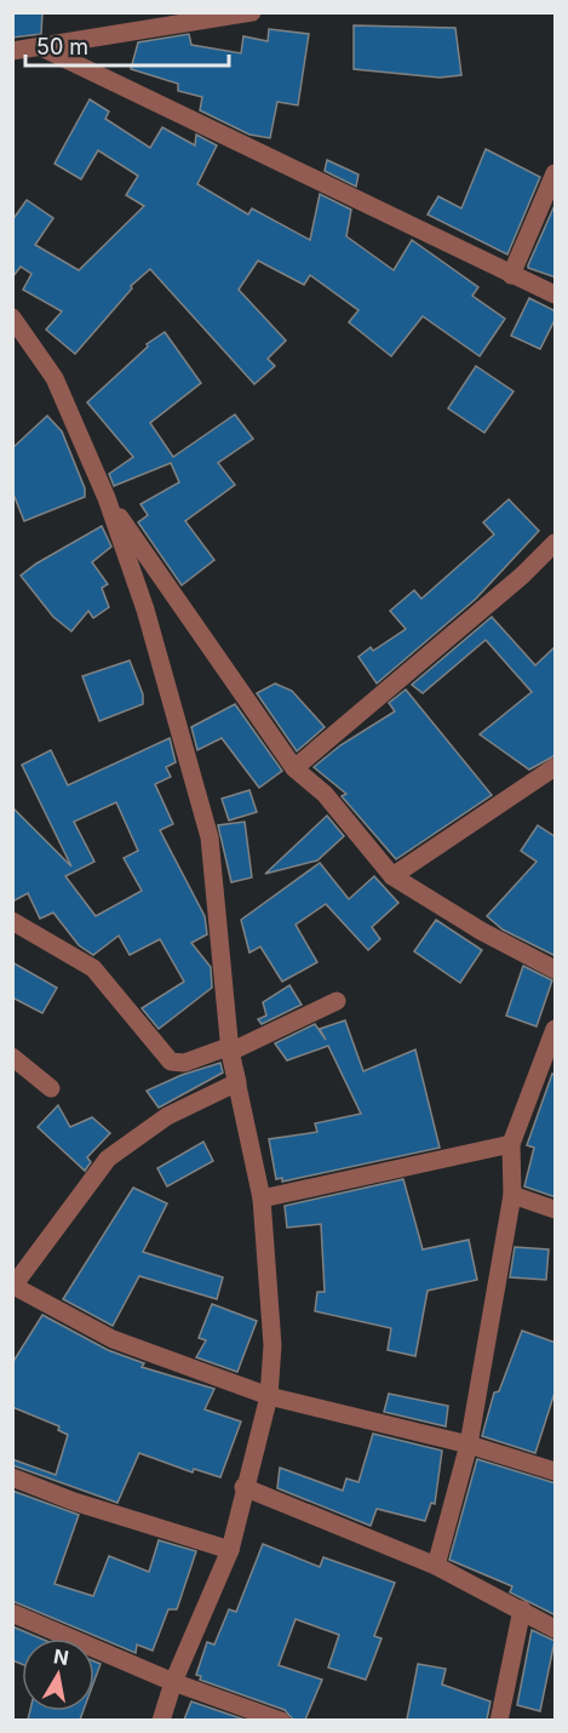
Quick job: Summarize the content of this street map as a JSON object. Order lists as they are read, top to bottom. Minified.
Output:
{"scale_bar":"50 m","north":"top"}
